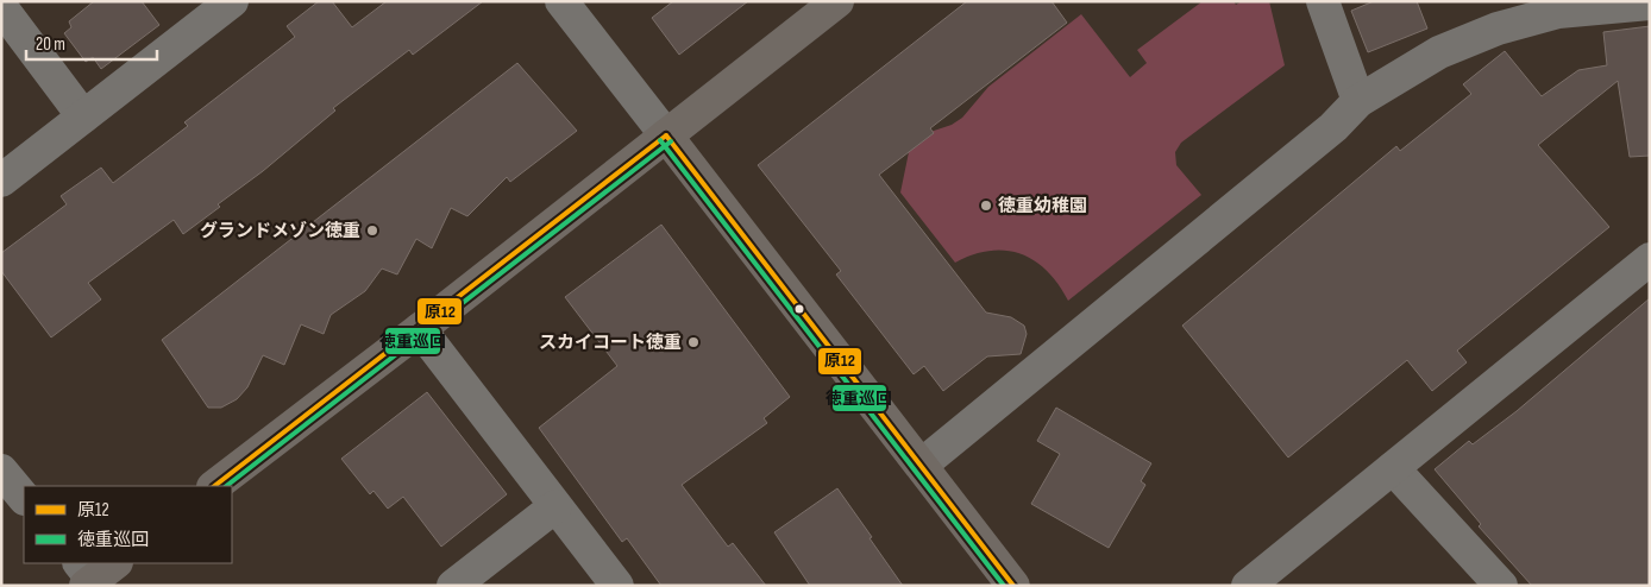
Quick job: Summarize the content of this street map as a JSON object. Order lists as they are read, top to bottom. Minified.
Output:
{"places":["徳重幼稚園","グランドメゾン徳重","スカイコート徳重"],"lines":["transit line 原12","transit line 徳重巡回"],"legend":["原12","徳重巡回"],"scale_bar":"20 m"}
